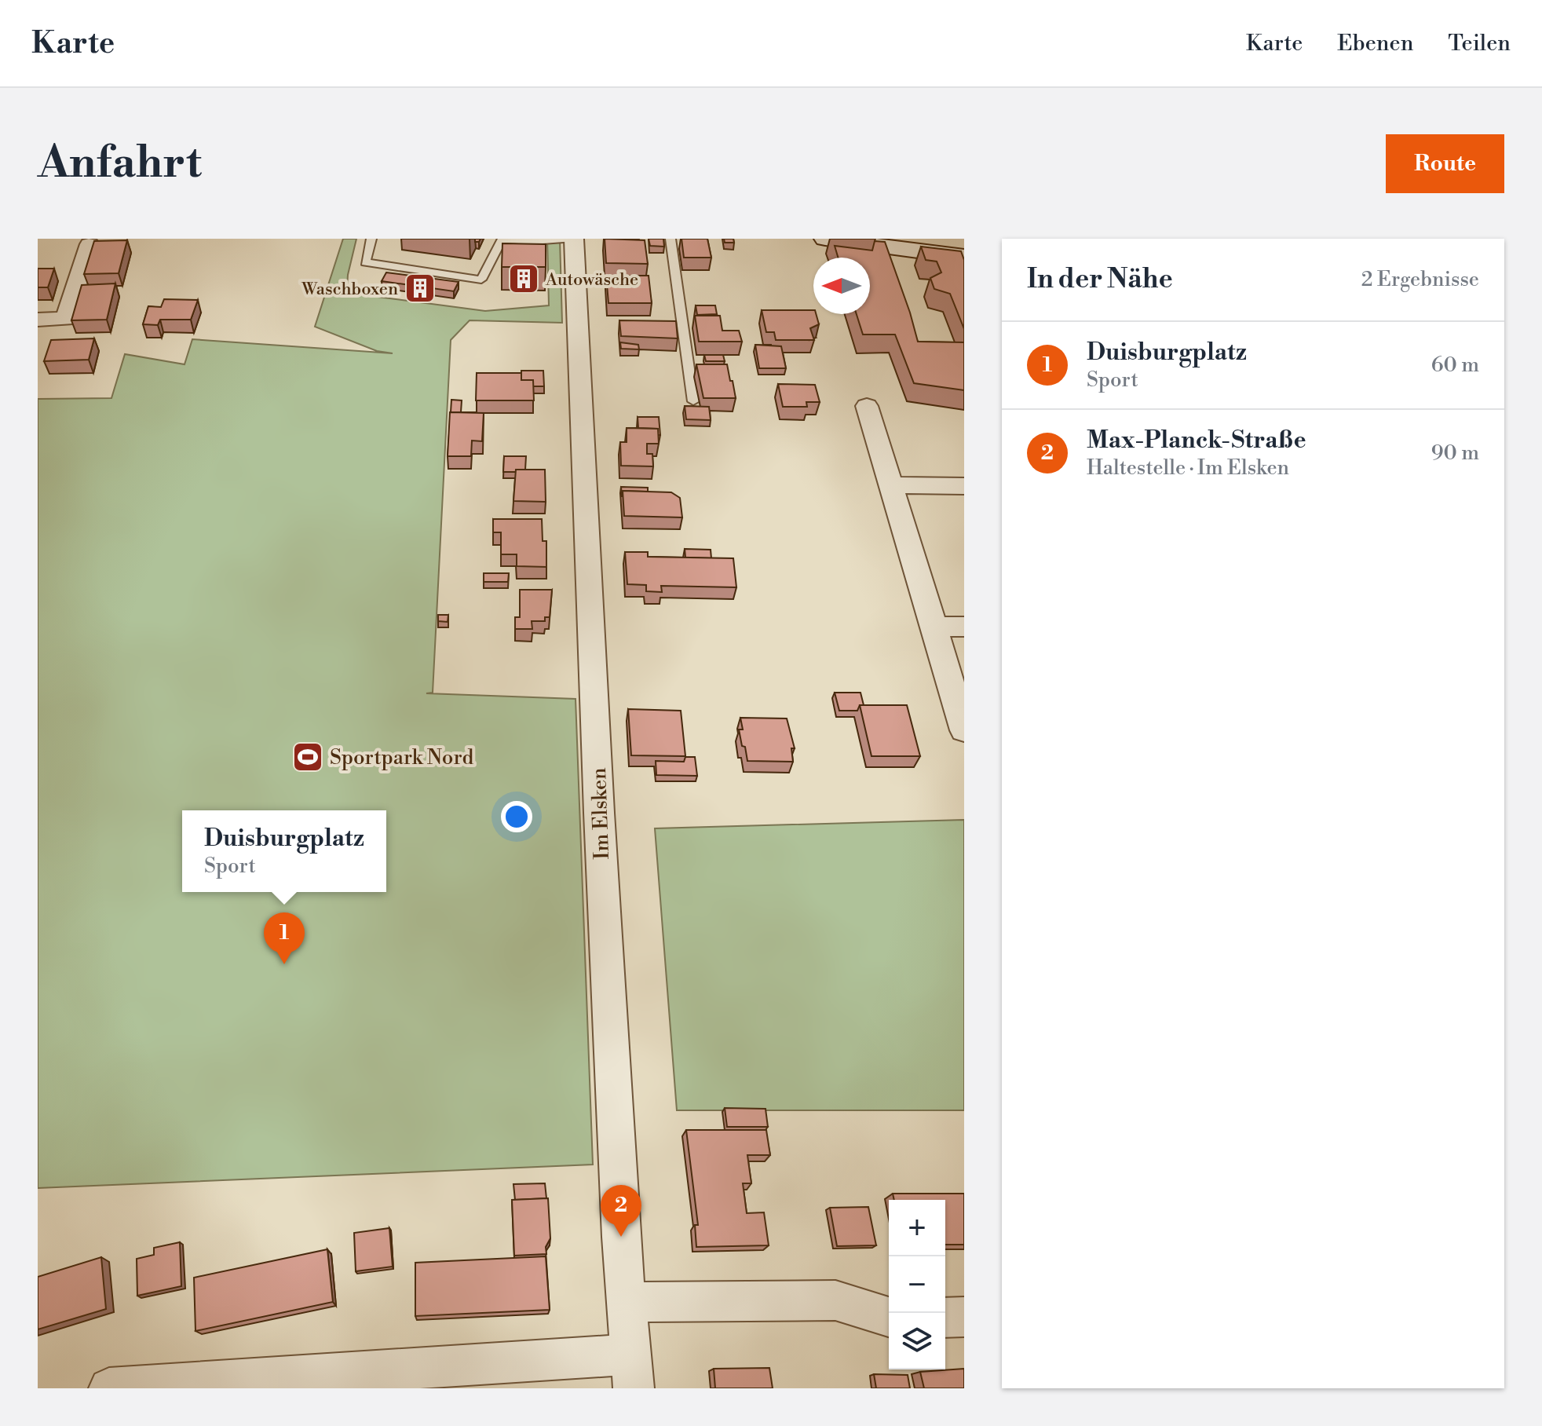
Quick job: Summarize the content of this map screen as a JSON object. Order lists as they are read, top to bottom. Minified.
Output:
{"streets":{"street":["Im Elsken"]},"places":{"building":["Autowäsche","Waschboxen"],"sports":["Sportpark Nord"]},"north":"left","page":{"header":"Karte","nav":["Karte","Ebenen","Teilen"],"buttons":"Route","title":"Anfahrt","heading":["In der Nähe","2 Ergebnisse"],"list":[{"mark":"1","name":"Duisburgplatz","note":"Sport","value":"60 m"},{"mark":"2","name":"Max-Planck-Straße","note":"Haltestelle · Im Elsken","value":"90 m"}],"popup":["Duisburgplatz","Sport"],"pins":["1","2"],"map_buttons":["+","−"]}}
